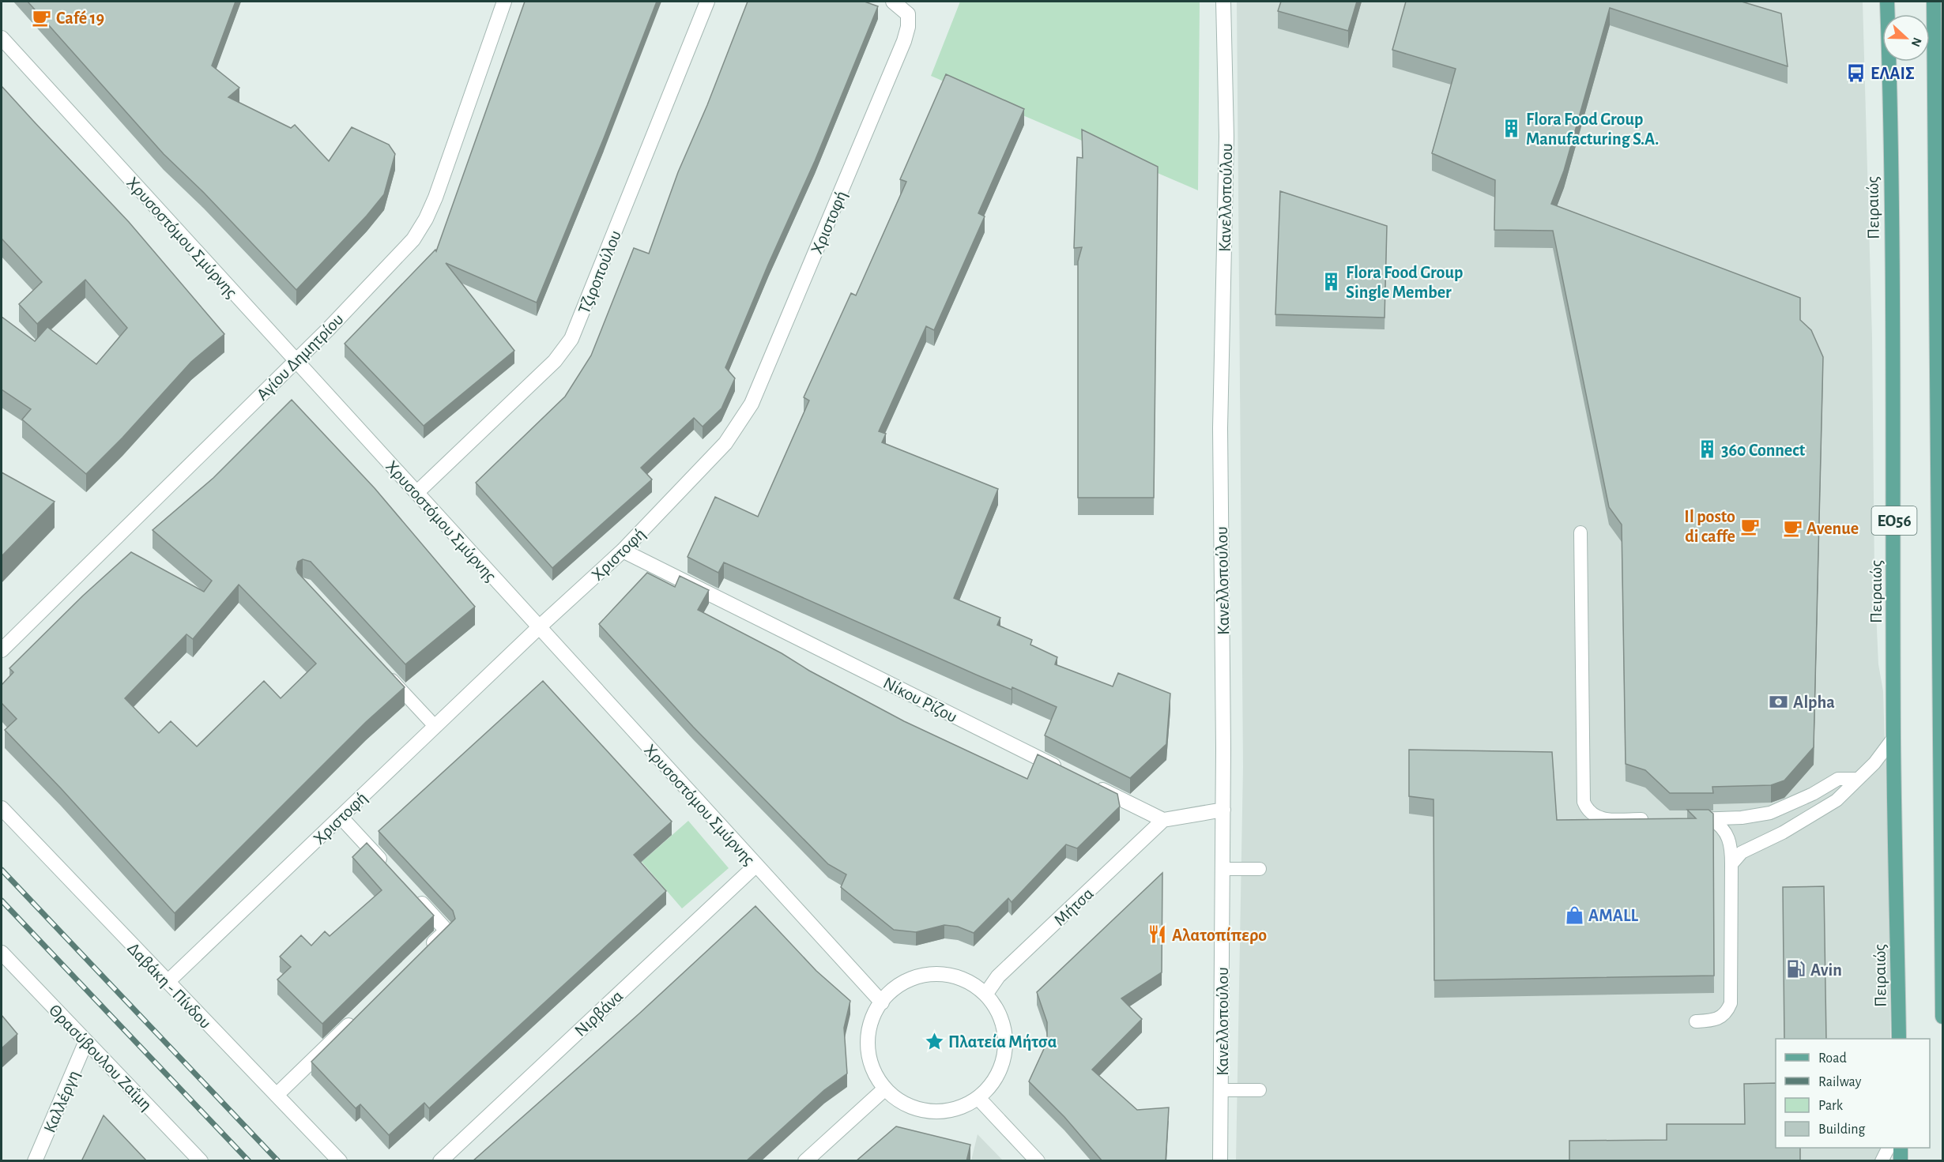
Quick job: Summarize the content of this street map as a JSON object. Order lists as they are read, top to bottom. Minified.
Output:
{"streets":{"main road":["Πειραιώς","ΕΟ56"],"street":["Κανελλοπούλου","Χριστοφή","Χρυσοστόμου Σμύρνης","Τζιροπούλου","Αγίου Δημητρίου","Νίκου Ρίζου","Μήτσα","Δαβάκη - Πίνδου","Νιρβάνα","Θρασύβουλου Ζαΐμη","Καλλέργη"]},"crossings":[["Χριστοφή","Χρυσοστόμου Σμύρνης"],["Χριστοφή","Νίκου Ρίζου"],["Χριστοφή","Δαβάκη - Πίνδου"],["Χρυσοστόμου Σμύρνης","Τζιροπούλου"],["Χρυσοστόμου Σμύρνης","Αγίου Δημητρίου"],["Χρυσοστόμου Σμύρνης","Μήτσα"],["Χρυσοστόμου Σμύρνης","Νιρβάνα"],["Θρασύβουλου Ζαΐμη","Καλλέργη"]],"places":{"cafe":["Café 19","Il posto di caffe","Avenue"],"bus stop":["ΕΛΑΙΣ"],"building":["Flora Food Group Manufacturing S.A.","Flora Food Group Single Member","360 Connect"],"bank":["Alpha"],"shop":["AMALL"],"restaurant":["Αλατοπίπερο"],"fuel station":["Avin"],"place":["Πλατεία Μήτσα"]},"legend":["Road","Railway","Park","Building"],"north":"right"}
